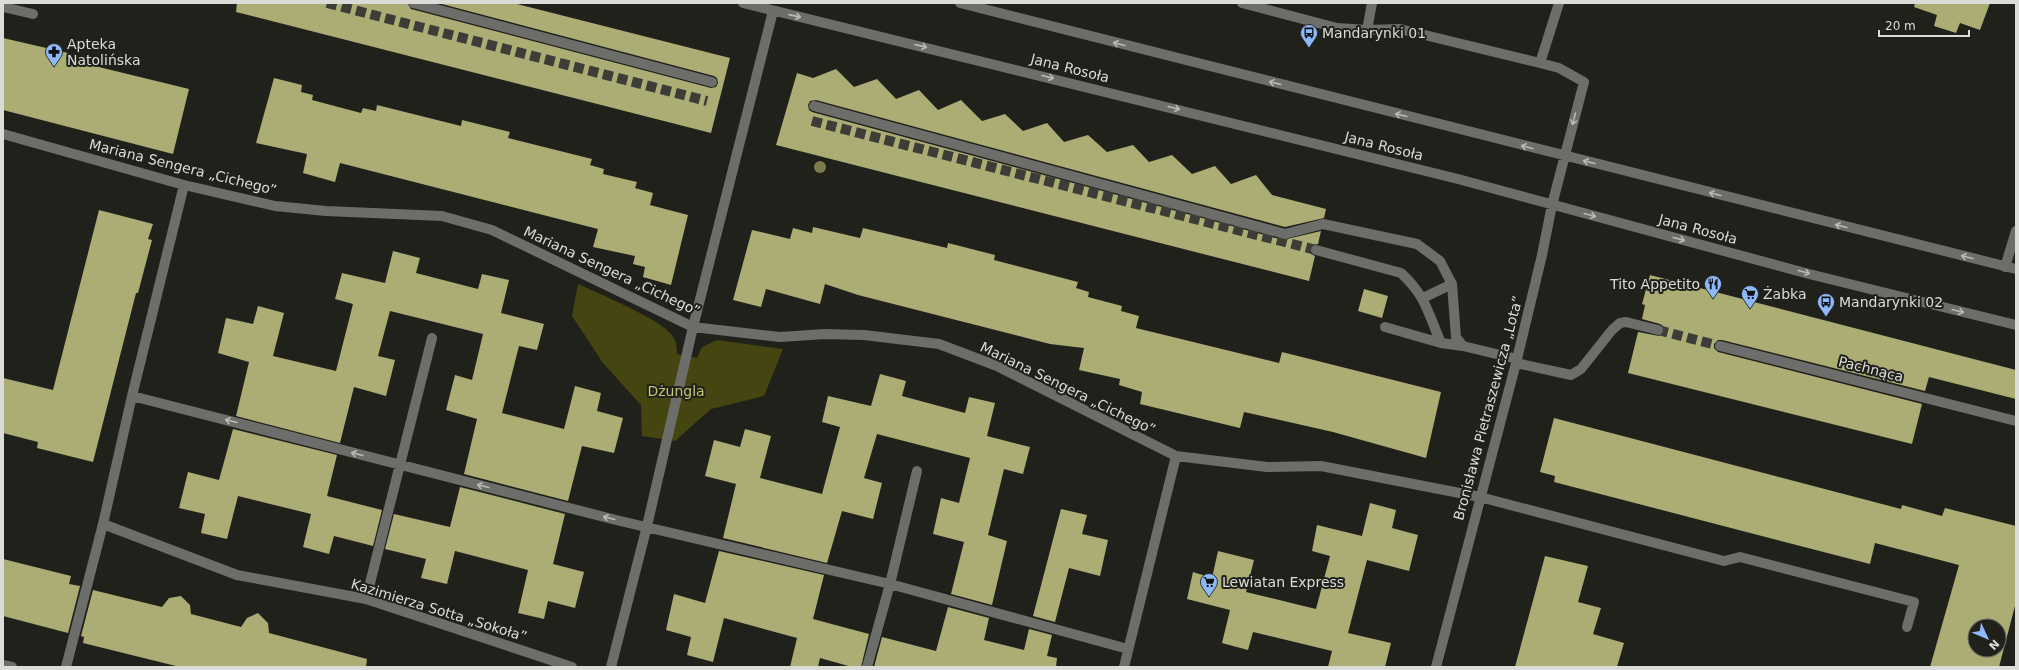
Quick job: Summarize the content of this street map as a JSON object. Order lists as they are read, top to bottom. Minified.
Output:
{"streets":{"street":["Jana Rosoła","Mariana Sengera „Cichego”","Pachnąca","Bronisława Pietraszewicza „Lota”","Kazimierza Sotta „Sokoła”"]},"crossings":[["Jana Rosoła","Bronisława Pietraszewicza „Lota”"],["Mariana Sengera „Cichego”","Bronisława Pietraszewicza „Lota”"]],"parks":["Dżungla"],"places":{"bus stop":["Mandarynki 01","Mandarynki 02"],"pharmacy":["Apteka Natolińska"],"restaurant":["Tito Appetito"],"supermarket":["Żabka","Lewiatan Express"]},"scale_bar":"20 m","north":"bottom right"}
